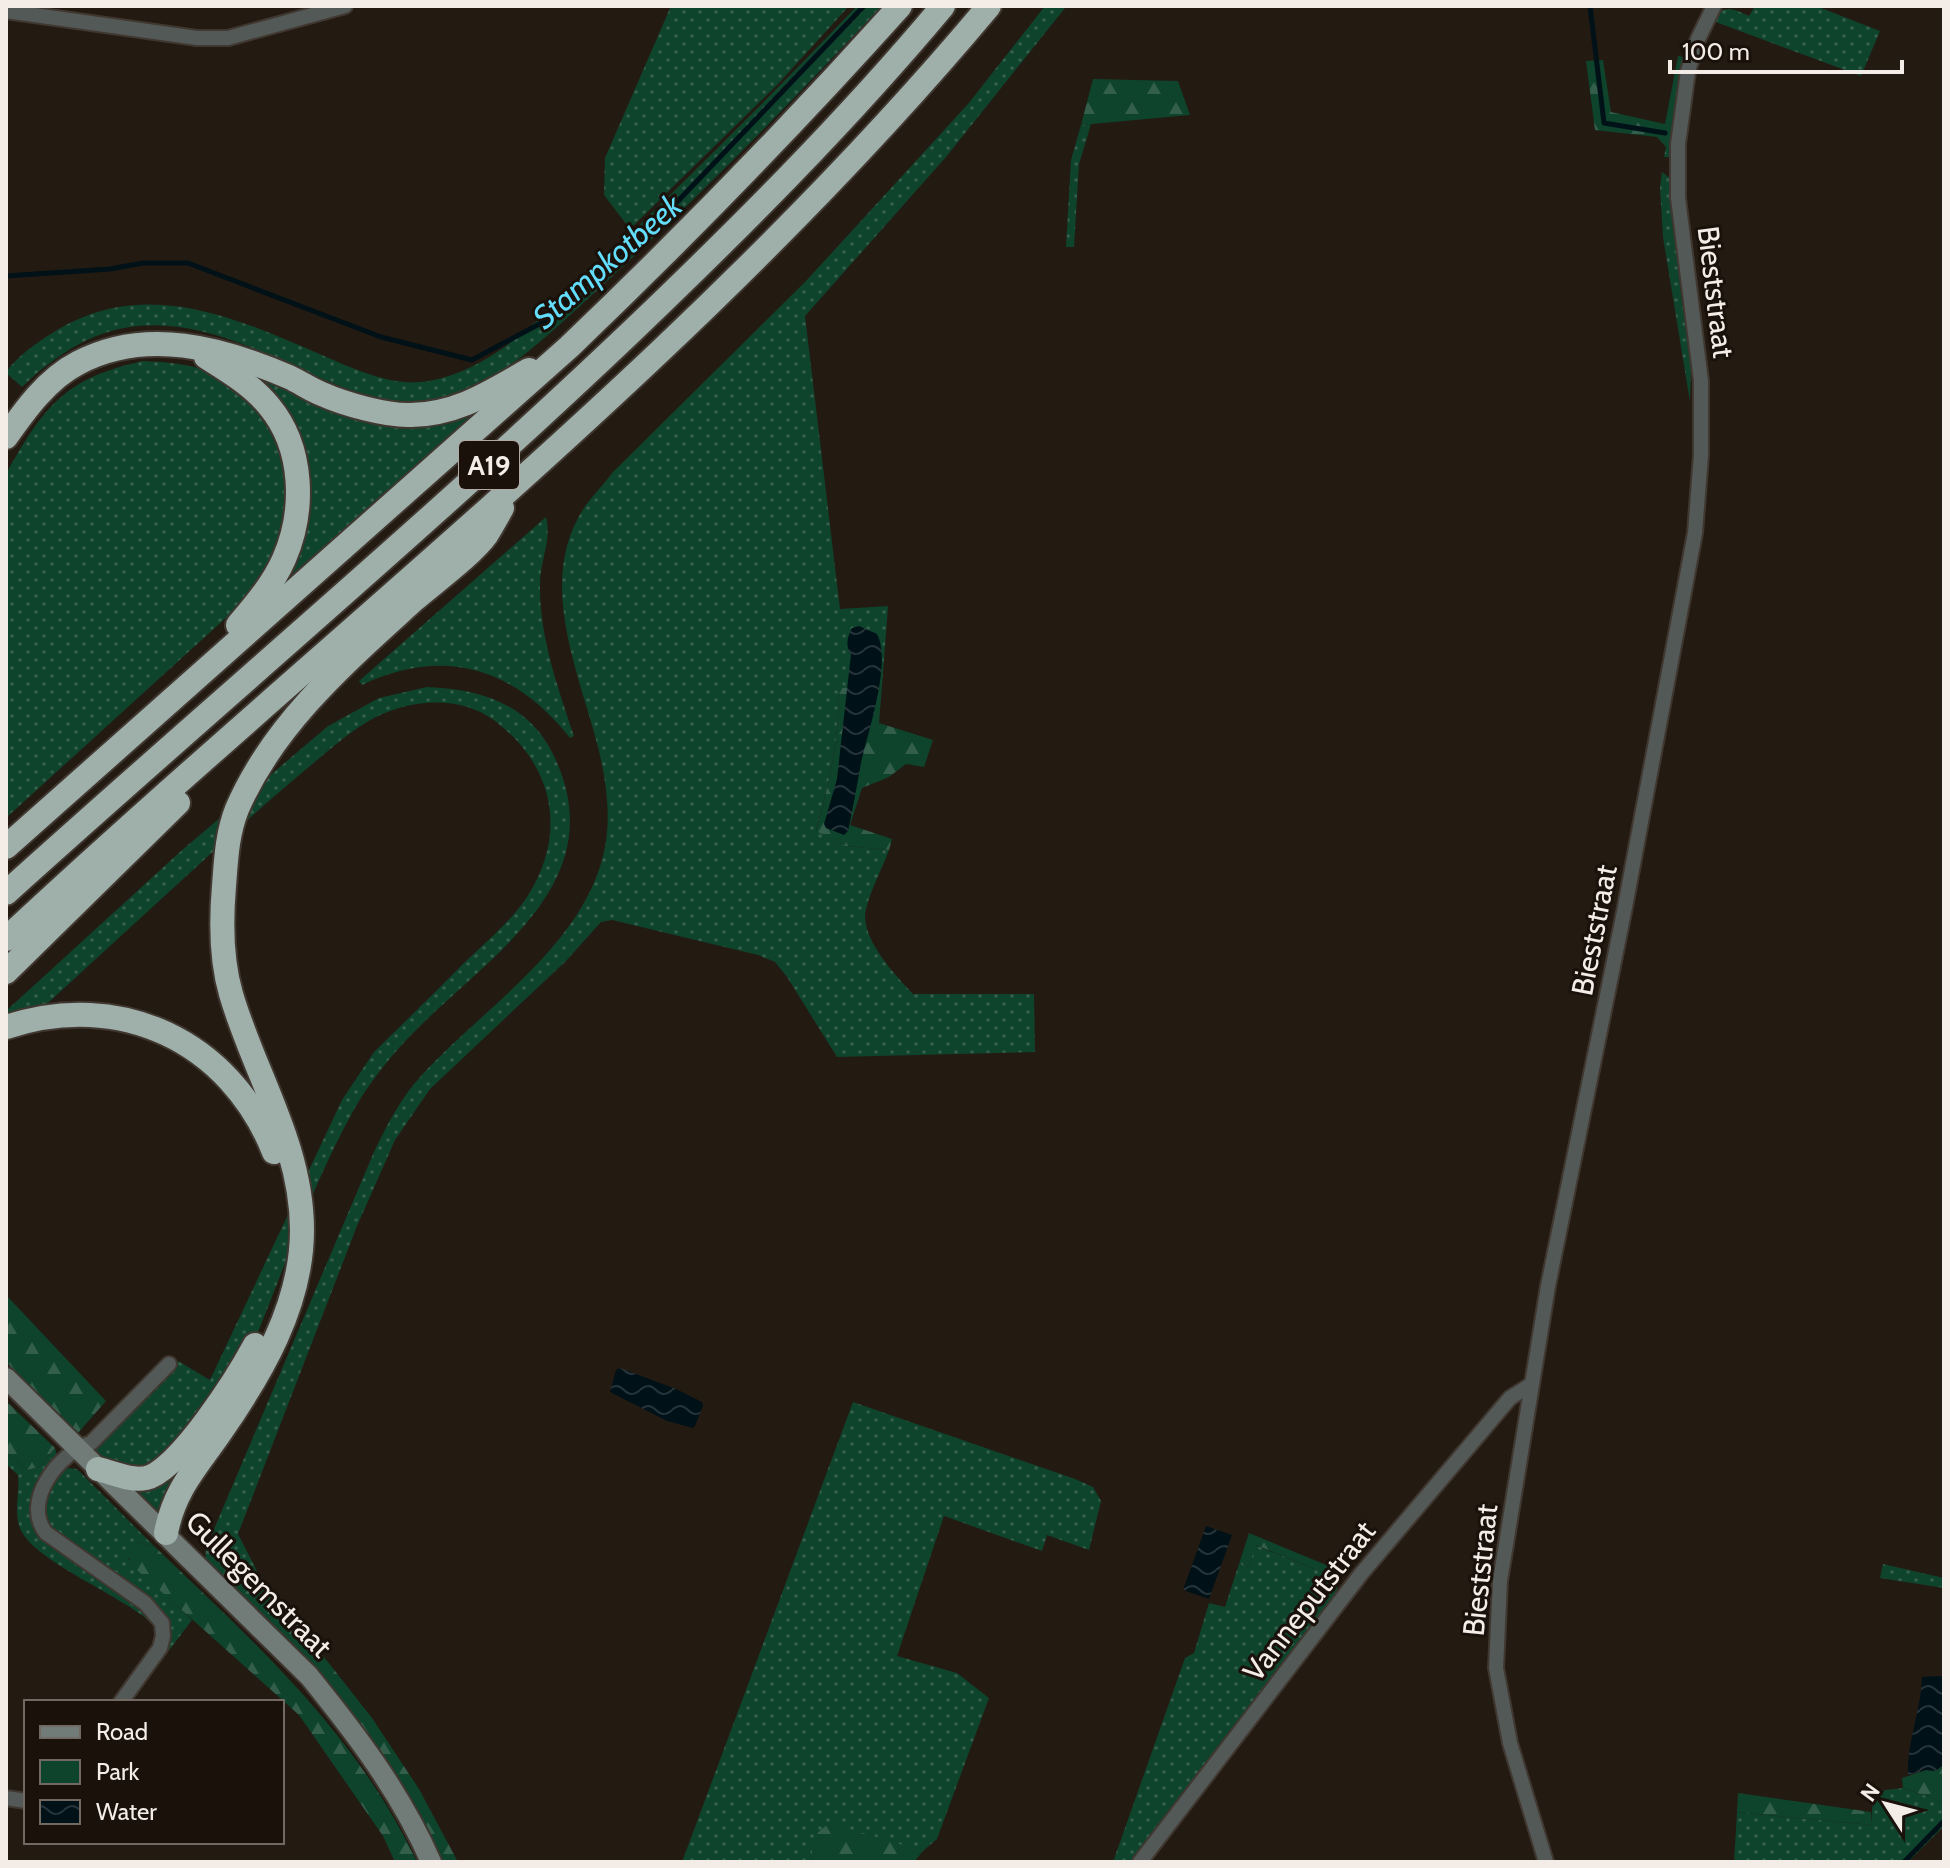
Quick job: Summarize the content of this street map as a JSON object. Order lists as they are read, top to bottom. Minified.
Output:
{"streets":{"highway":["A19"],"street":["Bieststraat","Gullegemstraat","Vanneputstraat"]},"crossings":[["Bieststraat","Vanneputstraat"]],"water":["Stampkotbeek"],"legend":["Road","Park","Water"],"scale_bar":"100 m","north":"top left"}
